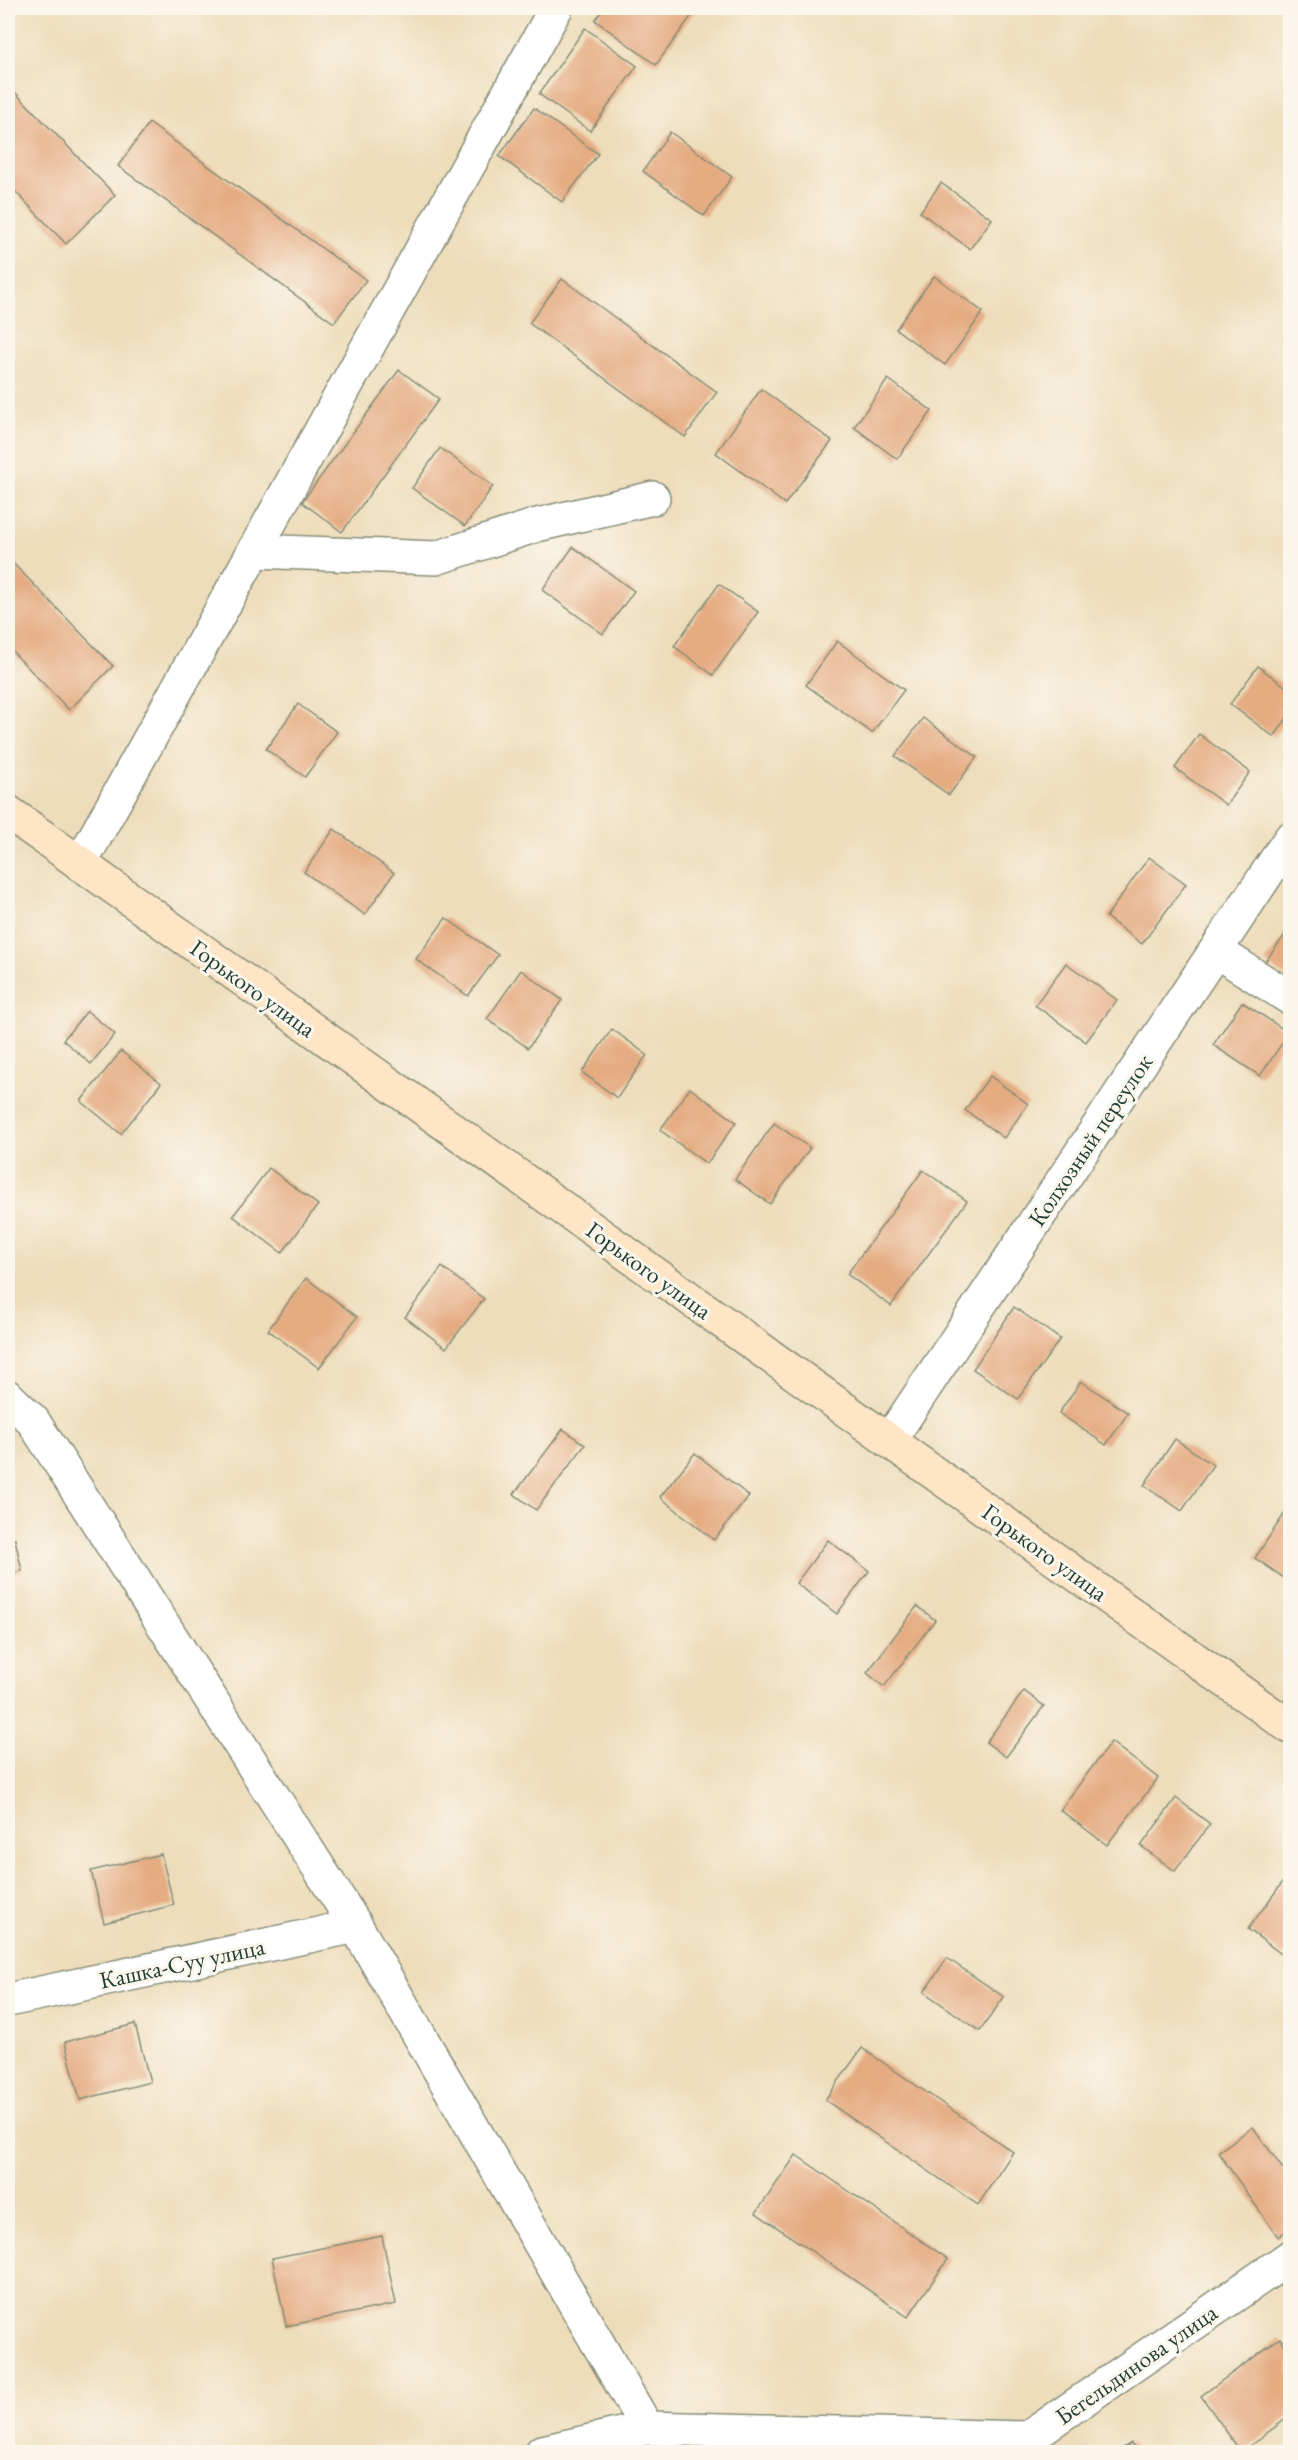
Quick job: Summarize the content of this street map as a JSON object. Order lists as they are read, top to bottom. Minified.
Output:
{"streets":{"street":["Горького улица","Колхозный переулок","Кашка-Суу улица","Бегельдинова улица"]},"crossings":[["Горького улица","Колхозный переулок"]]}
